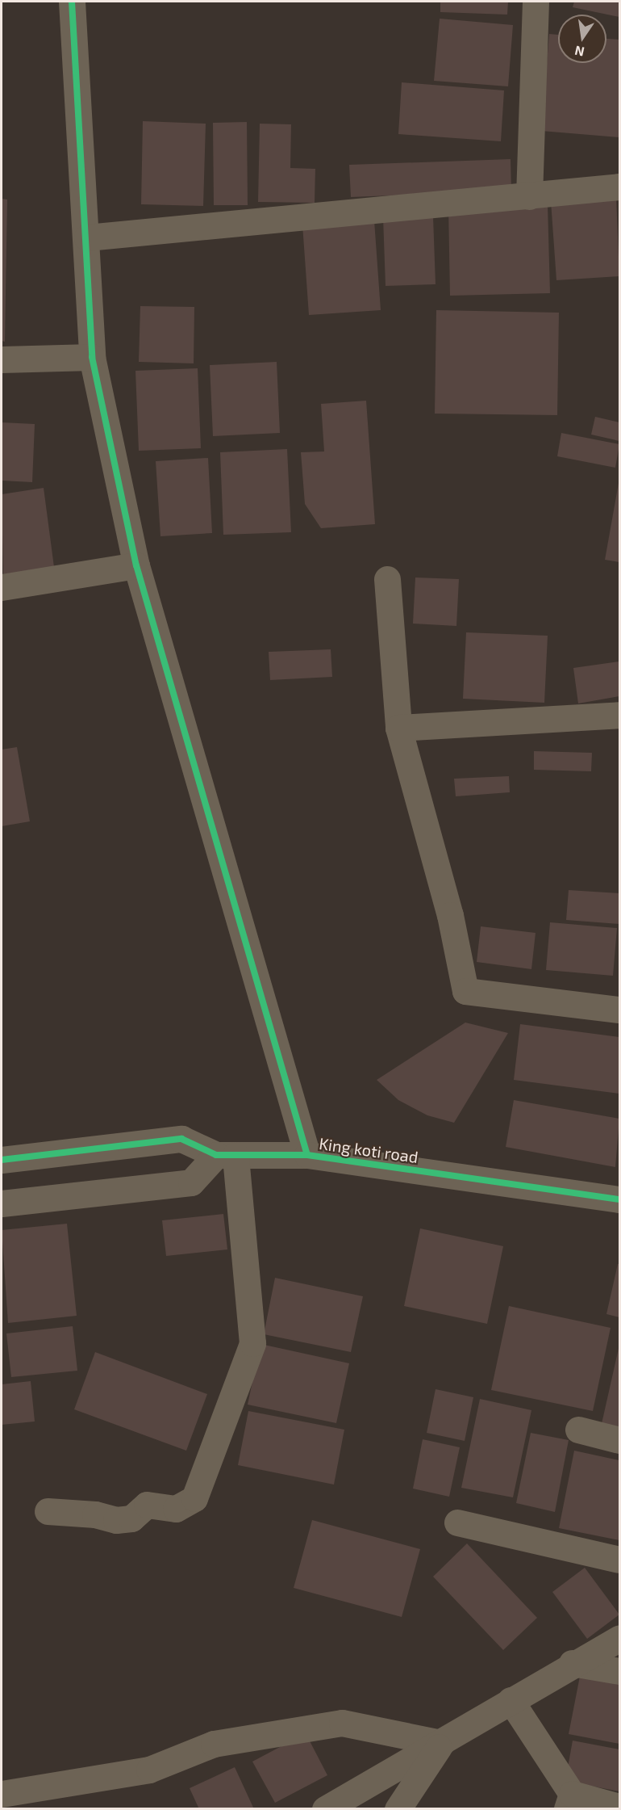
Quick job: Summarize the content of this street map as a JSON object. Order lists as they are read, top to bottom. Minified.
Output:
{"streets":{"street":["King koti road"]},"north":"bottom"}
